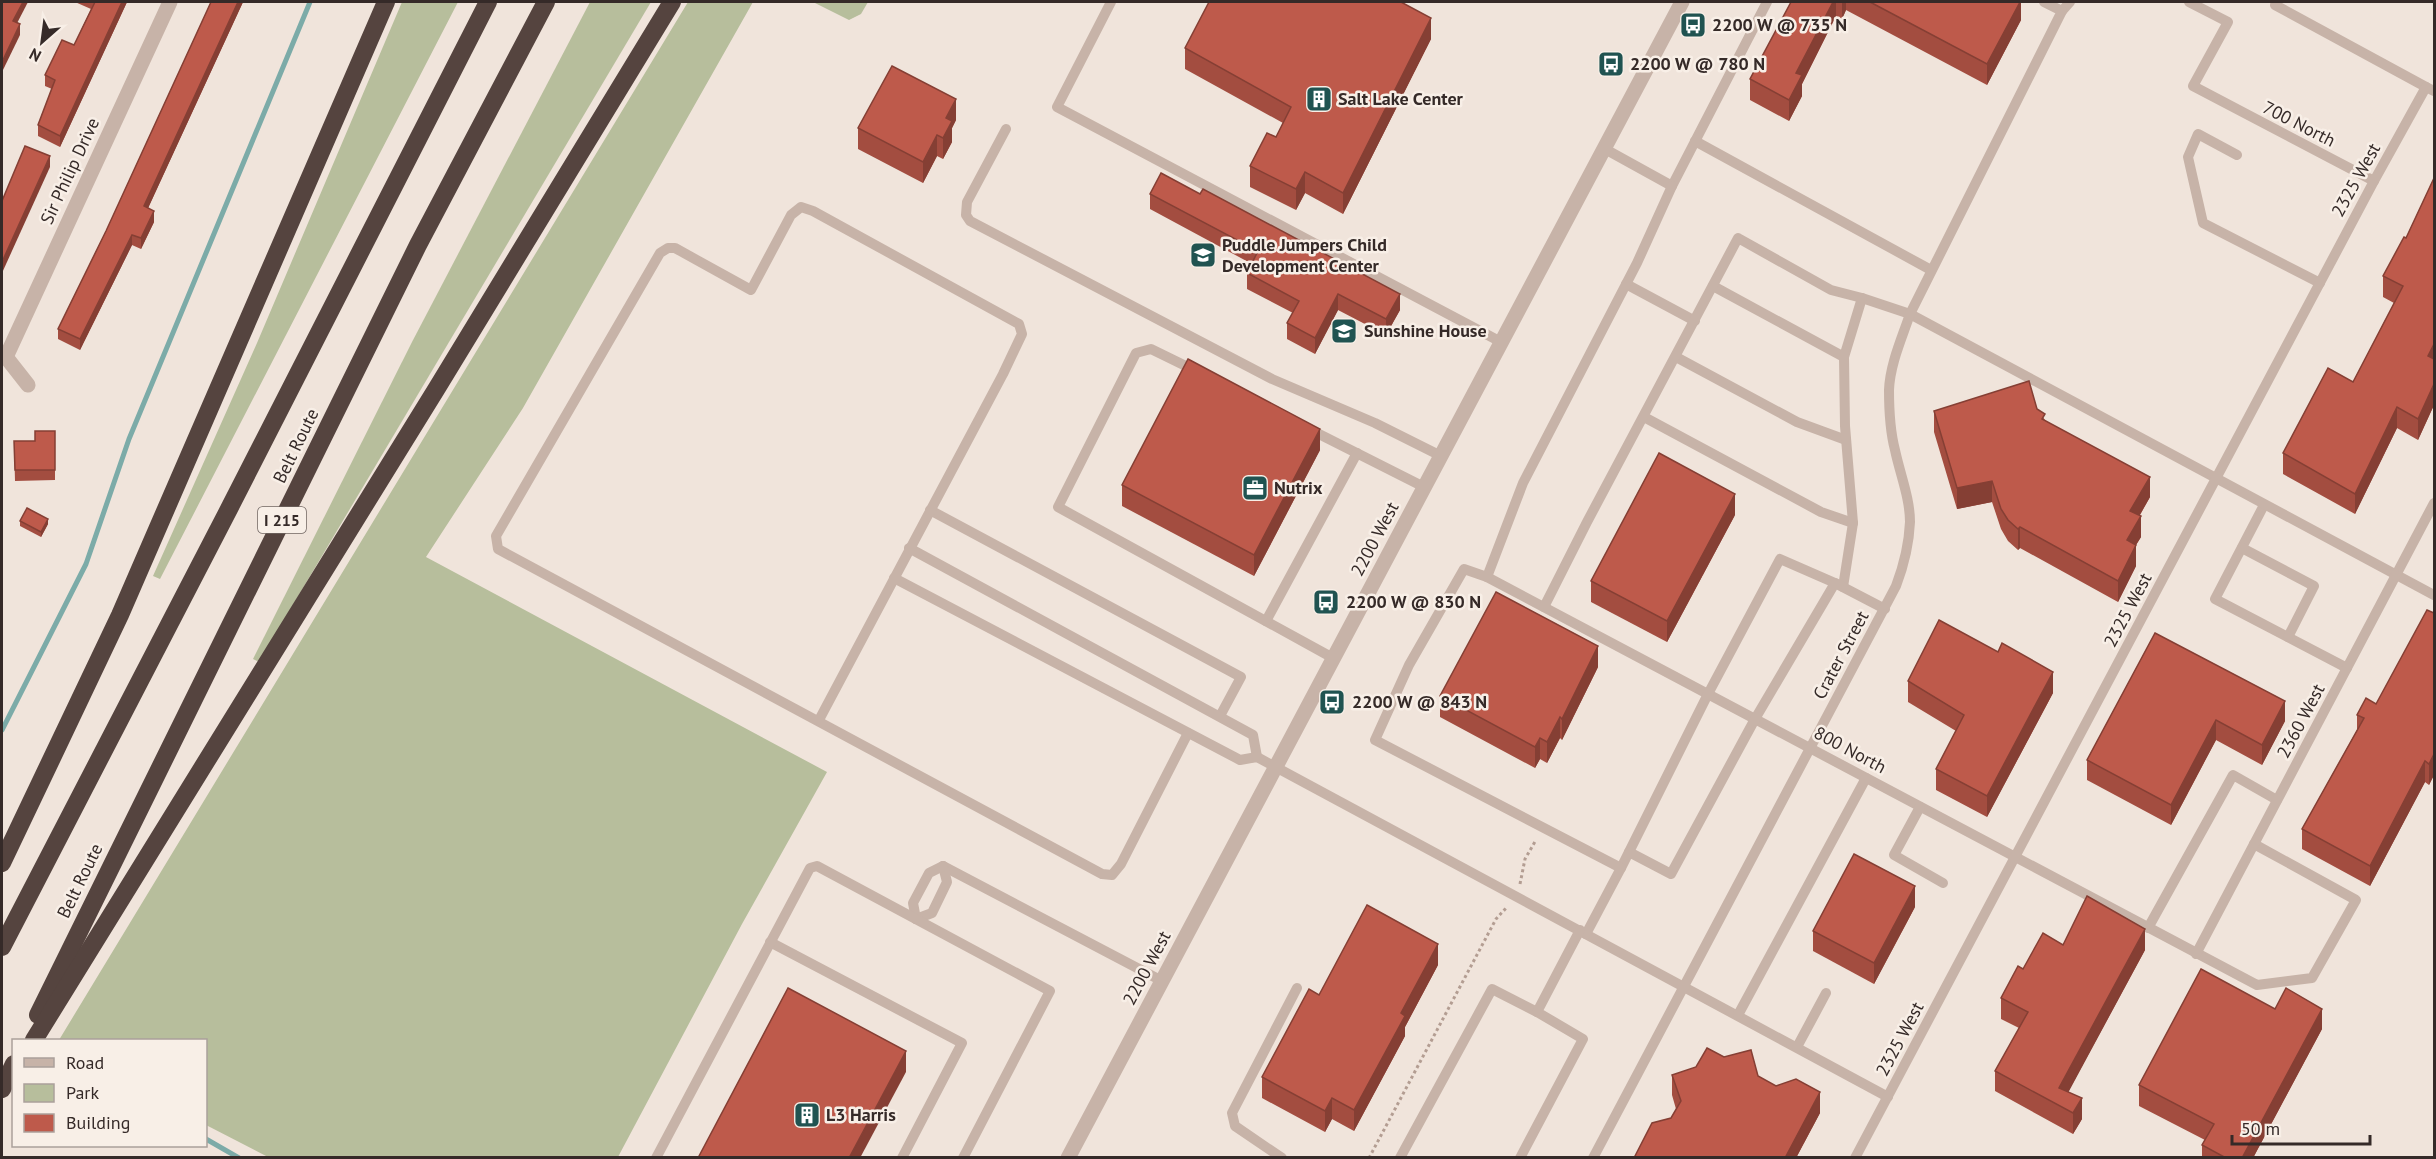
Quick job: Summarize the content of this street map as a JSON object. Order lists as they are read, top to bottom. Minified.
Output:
{"streets":{"highway":["Belt Route","I 215"],"street":["Sir Philip Drive","2200 West"],"lane":["700 North","2325 West","Crater Street","2360 West","800 North"]},"crossings":[["700 North","2325 West"],["2325 West","800 North"],["Crater Street","800 North"],["2360 West","800 North"]],"places":{"bus stop":["2200 W @ 735 N","2200 W @ 780 N","2200 W @ 830 N","2200 W @ 843 N"],"building":["Salt Lake Center","L3 Harris"],"school or university":["Puddle Jumpers Child Development Center","Sunshine House"],"office":["Nutrix"]},"legend":["Road","Park","Building"],"scale_bar":"50 m","north":"bottom left"}
